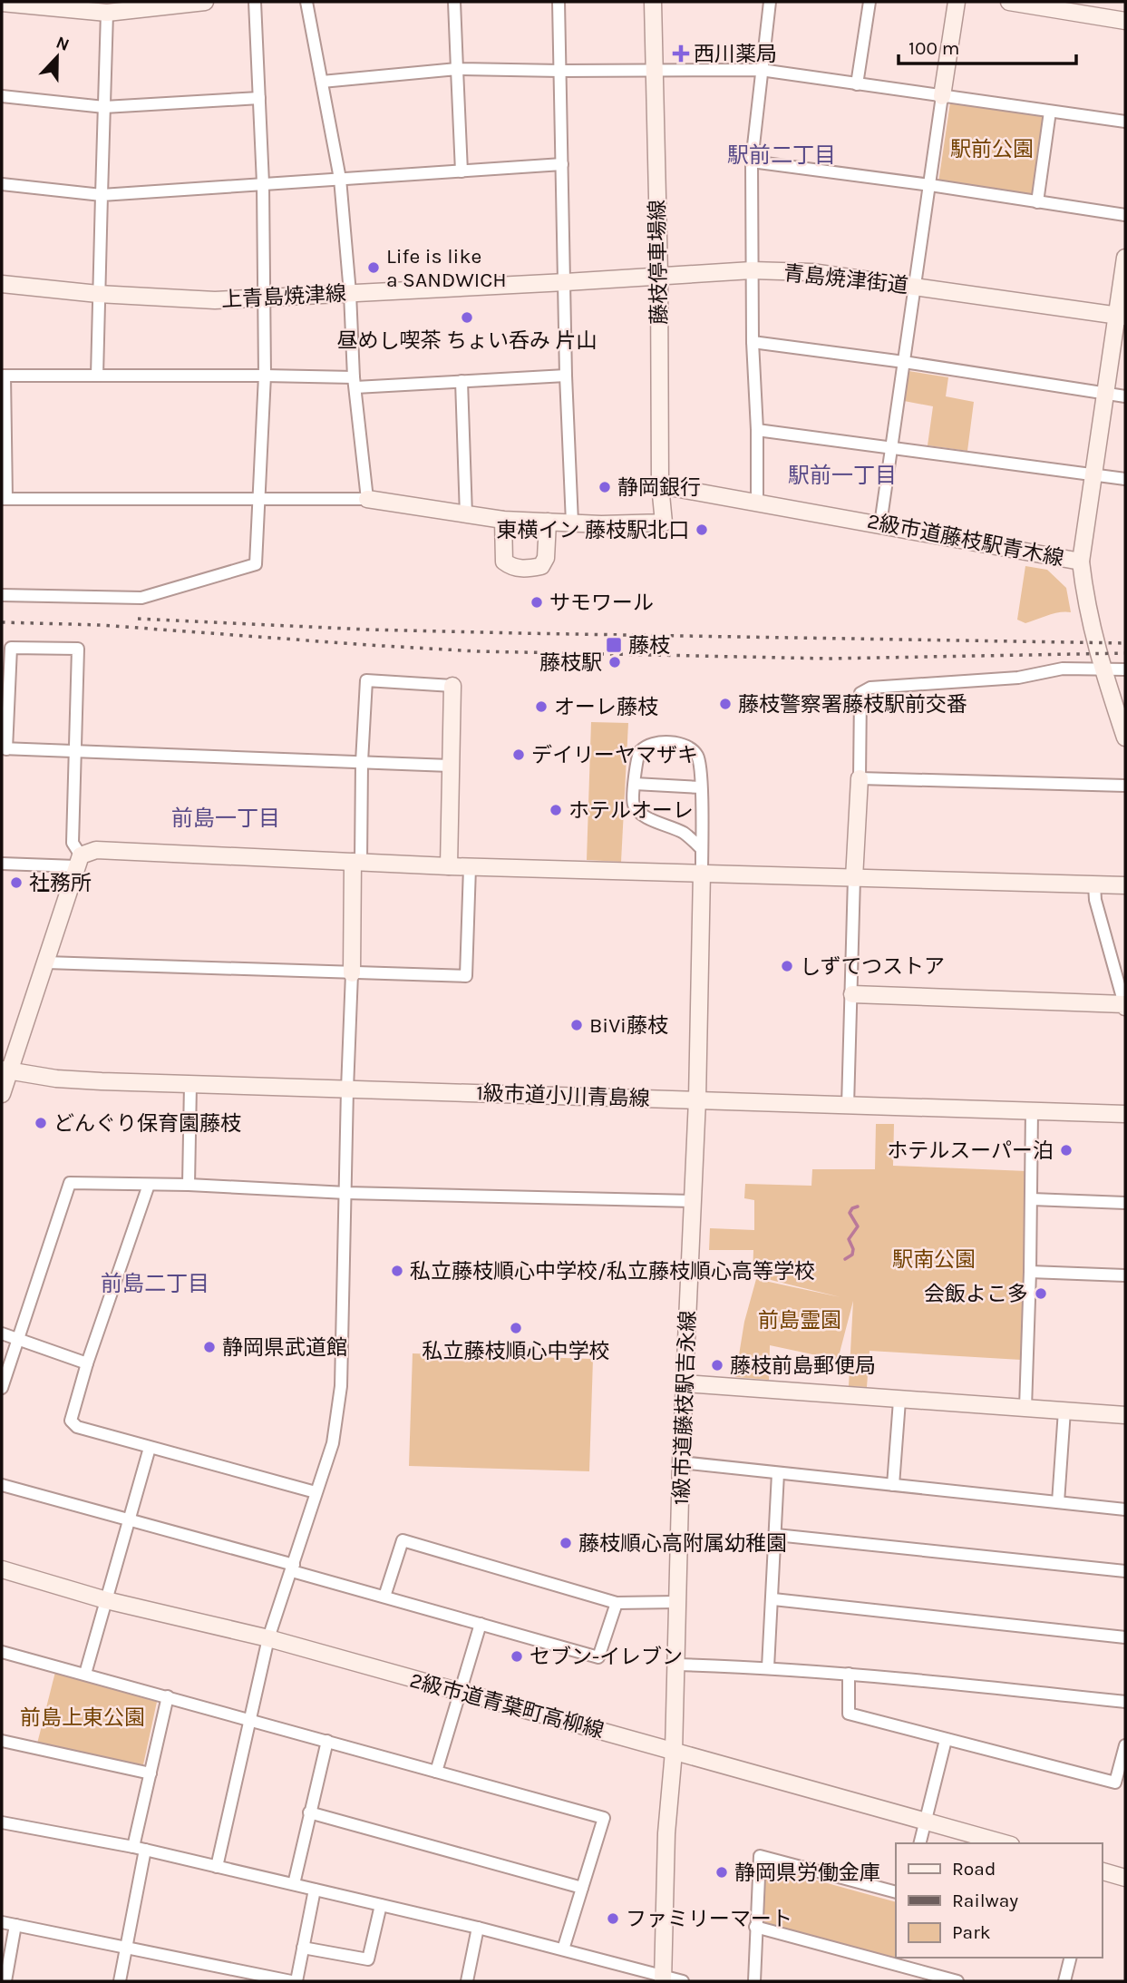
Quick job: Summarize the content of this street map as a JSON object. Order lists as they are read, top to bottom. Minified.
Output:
{"streets":{"street":["藤枝停車場線","青島焼津街道","上青島焼津線","2級市道藤枝駅青木線","1級市道小川青島線","1級市道藤枝駅吉永線","2級市道青葉町高柳線"]},"crossings":[["藤枝停車場線","青島焼津街道"],["藤枝停車場線","2級市道藤枝駅青木線"],["青島焼津街道","上青島焼津線"],["青島焼津街道","2級市道藤枝駅青木線"],["1級市道小川青島線","1級市道藤枝駅吉永線"],["1級市道藤枝駅吉永線","2級市道青葉町高柳線"]],"districts":["駅前二丁目","駅前一丁目","前島一丁目","前島二丁目"],"parks":["駅前公園","駅南公園","前島霊園","前島上東公園"],"places":{"health":["西川薬局"],"other":["Life is like a SANDWICH","昼めし喫茶 ちょい呑み 片山","静岡銀行","東横イン 藤枝駅北口","サモワール","藤枝駅","藤枝警察署藤枝駅前交番","オーレ藤枝","デイリーヤマザキ","ホテルオーレ","社務所","しずてつストア","BiVi藤枝","どんぐり保育園藤枝","ホテルスーパー泊","私立藤枝順心中学校/私立藤枝順心高等学校","会飯よこ多","私立藤枝順心中学校","静岡県武道館","藤枝前島郵便局","藤枝順心高附属幼稚園","セブン-イレブン","静岡県労働金庫","ファミリーマート"],"transit":["藤枝"]},"legend":["Road","Railway","Park"],"scale_bar":"100 m","north":"top"}
